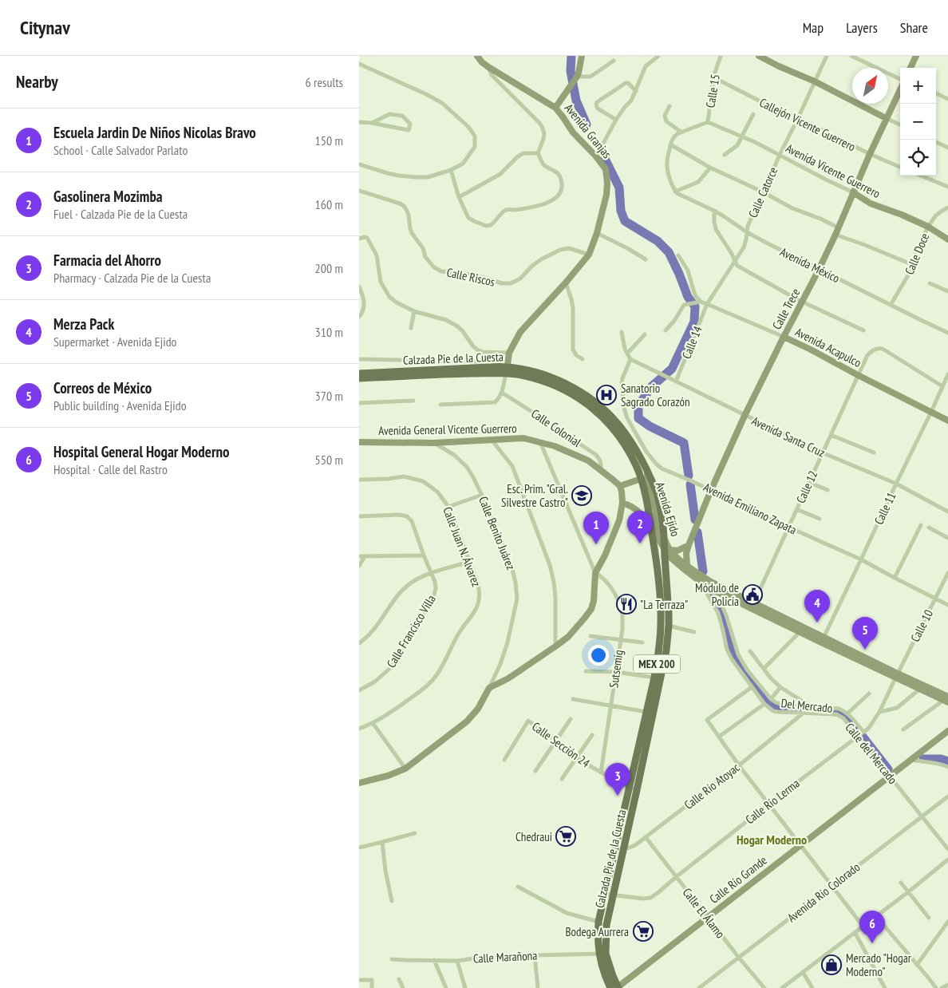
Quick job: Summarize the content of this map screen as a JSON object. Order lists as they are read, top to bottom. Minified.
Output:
{"streets":{"main road":["Avenida Granjas","Avenida Vicente Guerrero","Calle Trece","Avenida Acapulco","Calzada Pie de la Cuesta","Avenida General Vicente Guerrero","Avenida Ejido","MEX 200","Calle Río Grande"],"street":["Calle 15","Callejón Vicente Guerrero","Calle Catorce","Calle Doce","Avenida México","Calle Riscos","Calle 14","Calle Colonial","Avenida Santa Cruz","Calle 12","Avenida Emiliano Zapata","Calle 11","Calle Benito Juárez","Calle Juan N. Álvarez","Calle 10","Calle Francisco Villa","Sutsemig","Del Mercado","Calle Sección 24","Calle del Mercado","Calle Río Atoyac","Calle Río Lerma","Avenida Río Colorado","Calle El Álamo","Calle Marañona"]},"crossings":[["Calle 15","Callejón Vicente Guerrero"],["Calle 15","Avenida Vicente Guerrero"],["Callejón Vicente Guerrero","Calle Catorce"],["Callejón Vicente Guerrero","Calle Trece"],["Avenida Granjas","Calle Riscos"],["Avenida Granjas","Calzada Pie de la Cuesta"],["Avenida Vicente Guerrero","Calle Catorce"],["Avenida Vicente Guerrero","Calle Doce"],["Avenida Vicente Guerrero","Calle Trece"],["Calle Catorce","Avenida México"],["Calle Catorce","Calle 14"],["Calle Catorce","Avenida Acapulco"],["Calle Doce","Avenida México"],["Avenida México","Calle Trece"],["Calle Trece","Avenida Acapulco"],["Calle Trece","Avenida Santa Cruz"],["Calle Trece","Avenida Emiliano Zapata"],["Calle Trece","Avenida Ejido"],["Calle 14","Avenida Acapulco"],["Calle 14","Avenida Santa Cruz"],["Avenida Acapulco","Calle 12"],["Avenida Acapulco","Calle 11"],["Calzada Pie de la Cuesta","Avenida Ejido"],["Calzada Pie de la Cuesta","Calle Sección 24"],["Calzada Pie de la Cuesta","Calle Río Atoyac"],["Calzada Pie de la Cuesta","Calle Río Lerma"],["Calzada Pie de la Cuesta","Calle Río Grande"],["Calzada Pie de la Cuesta","Calle Marañona"],["Calle Colonial","Avenida General Vicente Guerrero"],["Avenida General Vicente Guerrero","Calle Benito Juárez"],["Avenida Santa Cruz","Calle 12"],["Avenida Santa Cruz","Avenida Emiliano Zapata"],["Avenida Santa Cruz","Calle 11"],["Calle 12","Avenida Emiliano Zapata"],["Calle 12","Calle 11"],["Calle 12","Avenida Ejido"],["Avenida Emiliano Zapata","Calle 11"],["Avenida Emiliano Zapata","Calle 10"],["Calle 11","Avenida Ejido"],["Avenida Ejido","Calle 10"],["Avenida Ejido","Del Mercado"],["Avenida Ejido","Calle del Mercado"],["Avenida Ejido","Calle Río Lerma"],["Calle 10","Calle Río Lerma"],["Sutsemig","Calle Sección 24"],["Del Mercado","Calle del Mercado"],["Del Mercado","Calle Río Lerma"],["Calle del Mercado","Calle Río Atoyac"],["Calle del Mercado","Calle Río Lerma"],["Calle del Mercado","Calle Río Grande"],["Calle del Mercado","Avenida Río Colorado"],["Calle Río Atoyac","Calle El Álamo"],["Calle Río Lerma","Calle El Álamo"],["Calle Río Grande","Calle El Álamo"],["Avenida Río Colorado","Calle El Álamo"]],"districts":["Hogar Moderno"],"places":{"hospital":["Sanatorio Sagrado Corazón"],"school or university":["Esc. Prim. \"Gral. Silvestre Castro\""],"public building":["Módulo de Policía"],"restaurant":["\"La Terraza\""],"supermarket":["Chedraui","Bodega Aurrera"],"shop":["Mercado \"Hogar Moderno\""]},"north":"top right","page":{"header":"Citynav","nav":["Map","Layers","Share"],"heading":["Nearby","6 results"],"map_buttons":["+","−"],"list":[{"mark":"1","name":"Escuela Jardin De Niños Nicolas Bravo","note":"School · Calle Salvador Parlato","value":"150 m"},{"mark":"2","name":"Gasolinera Mozimba","note":"Fuel · Calzada Pie de la Cuesta","value":"160 m"},{"mark":"3","name":"Farmacia del Ahorro","note":"Pharmacy · Calzada Pie de la Cuesta","value":"200 m"},{"mark":"4","name":"Merza Pack","note":"Supermarket · Avenida Ejido","value":"310 m"},{"mark":"5","name":"Correos de México","note":"Public building · Avenida Ejido","value":"370 m"},{"mark":"6","name":"Hospital General Hogar Moderno","note":"Hospital · Calle del Rastro","value":"550 m"}],"pins":["2","1","4","5","3","6"]}}
